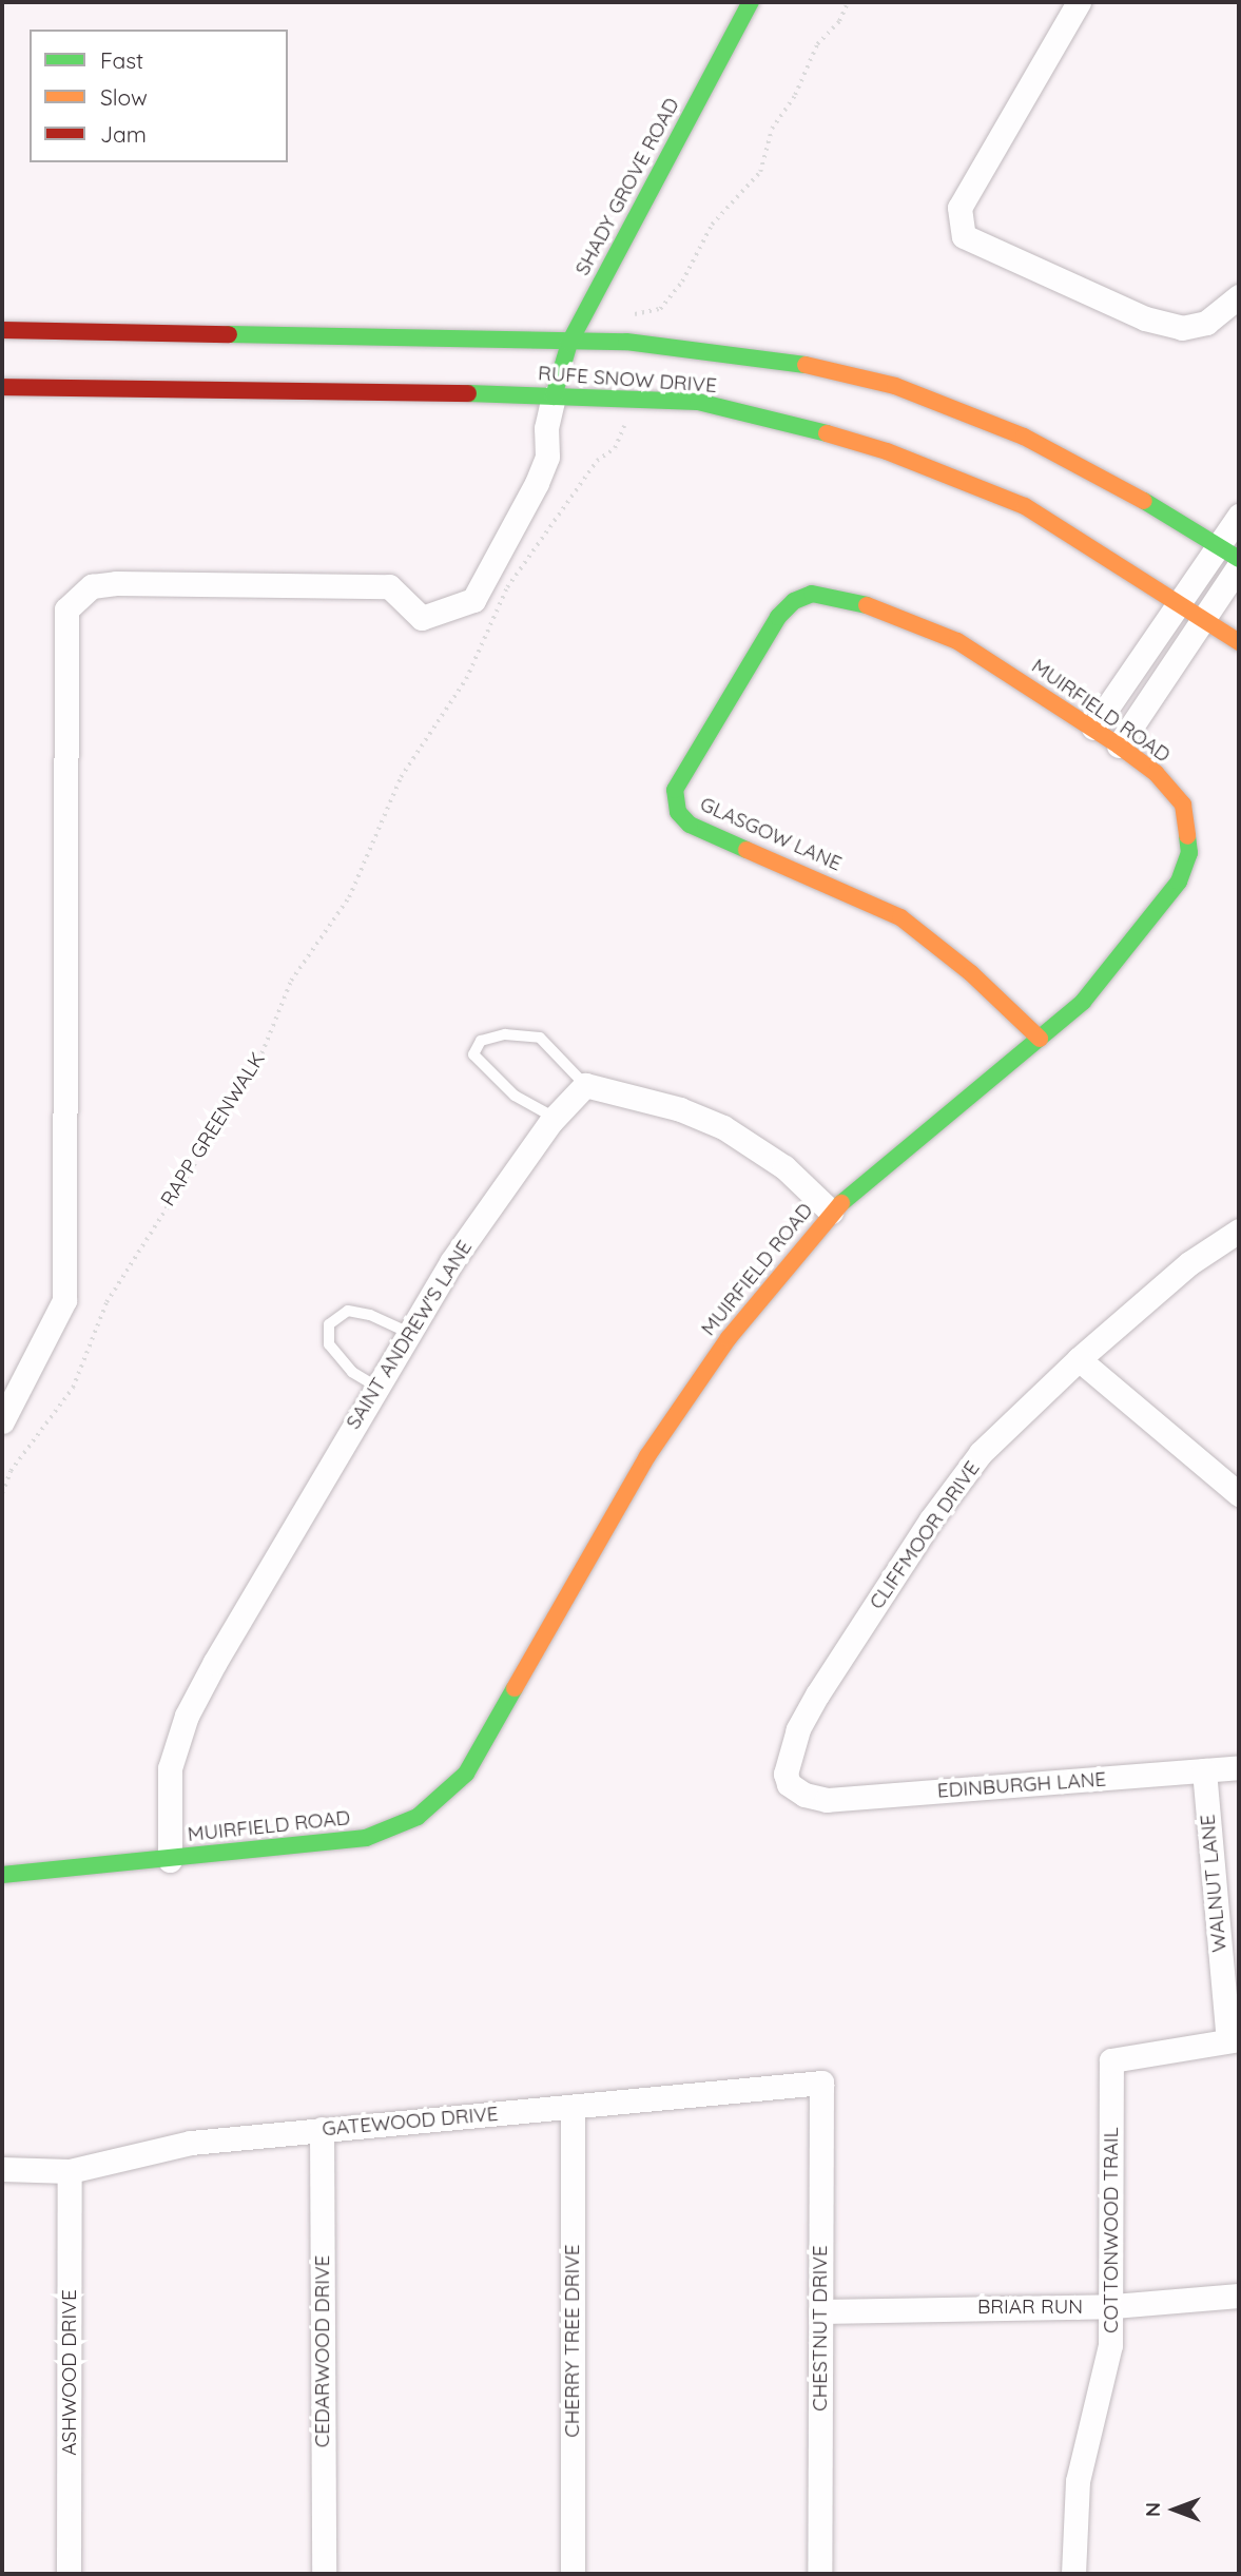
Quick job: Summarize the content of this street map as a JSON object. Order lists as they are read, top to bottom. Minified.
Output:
{"streets":{"main road":["SHADY GROVE ROAD","RUFE SNOW DRIVE","MUIRFIELD ROAD","GLASGOW LANE"],"street":["SAINT ANDREW'S LANE","CLIFFMOOR DRIVE","EDINBURGH LANE","WALNUT LANE","GATEWOOD DRIVE","COTTONWOOD TRAIL","BRIAR RUN","CHESTNUT DRIVE","CHERRY TREE DRIVE","CEDARWOOD DRIVE","ASHWOOD DRIVE"],"path":["RAPP GREENWALK"]},"crossings":[["SHADY GROVE ROAD","RUFE SNOW DRIVE"],["MUIRFIELD ROAD","GLASGOW LANE"],["MUIRFIELD ROAD","SAINT ANDREW'S LANE"],["CLIFFMOOR DRIVE","EDINBURGH LANE"],["EDINBURGH LANE","WALNUT LANE"],["WALNUT LANE","COTTONWOOD TRAIL"],["GATEWOOD DRIVE","CHESTNUT DRIVE"],["GATEWOOD DRIVE","CHERRY TREE DRIVE"],["GATEWOOD DRIVE","CEDARWOOD DRIVE"],["GATEWOOD DRIVE","ASHWOOD DRIVE"],["COTTONWOOD TRAIL","BRIAR RUN"],["BRIAR RUN","CHESTNUT DRIVE"]],"legend":["Fast","Slow","Jam"],"north":"left"}
